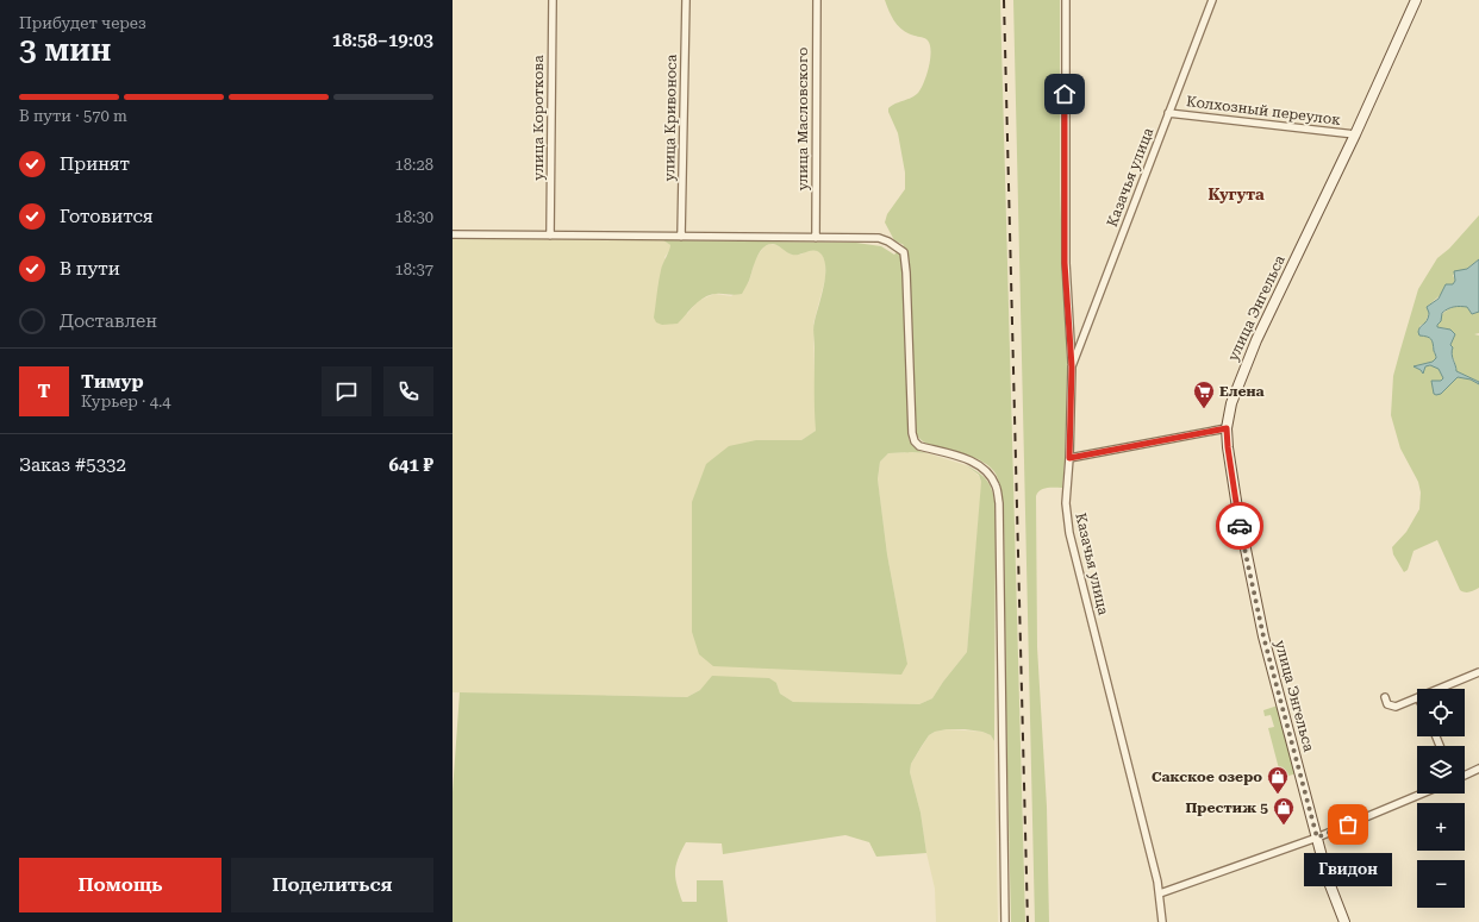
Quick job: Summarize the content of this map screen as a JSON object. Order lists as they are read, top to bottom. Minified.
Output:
{"streets":{"street":["Колхозный переулок","улица Короткова","улица Кривоноса","улица Масловского","Казачья улица","улица Энгельса"]},"crossings":[["Колхозный переулок","Казачья улица"],["Колхозный переулок","улица Энгельса"]],"districts":["Кугута"],"places":{"supermarket":["Елена"],"shop":["Сакское озеро","Престиж 5"],"other":["Гвидон"]},"page":{"heading":["3 мин","Прибудет через","18:58–19:03"],"panel":["Тимур","Курьер · 4.4","Заказ #5332","641 ₽"],"bar":"В пути · 570 m","list":[["Принят","18:28"],["Готовится","18:30"],["В пути","18:37"],"Доставлен"],"round":"Т","map_buttons":["+","−"],"buttons":["Помощь","Поделиться"],"bubble":"Гвидон"}}
